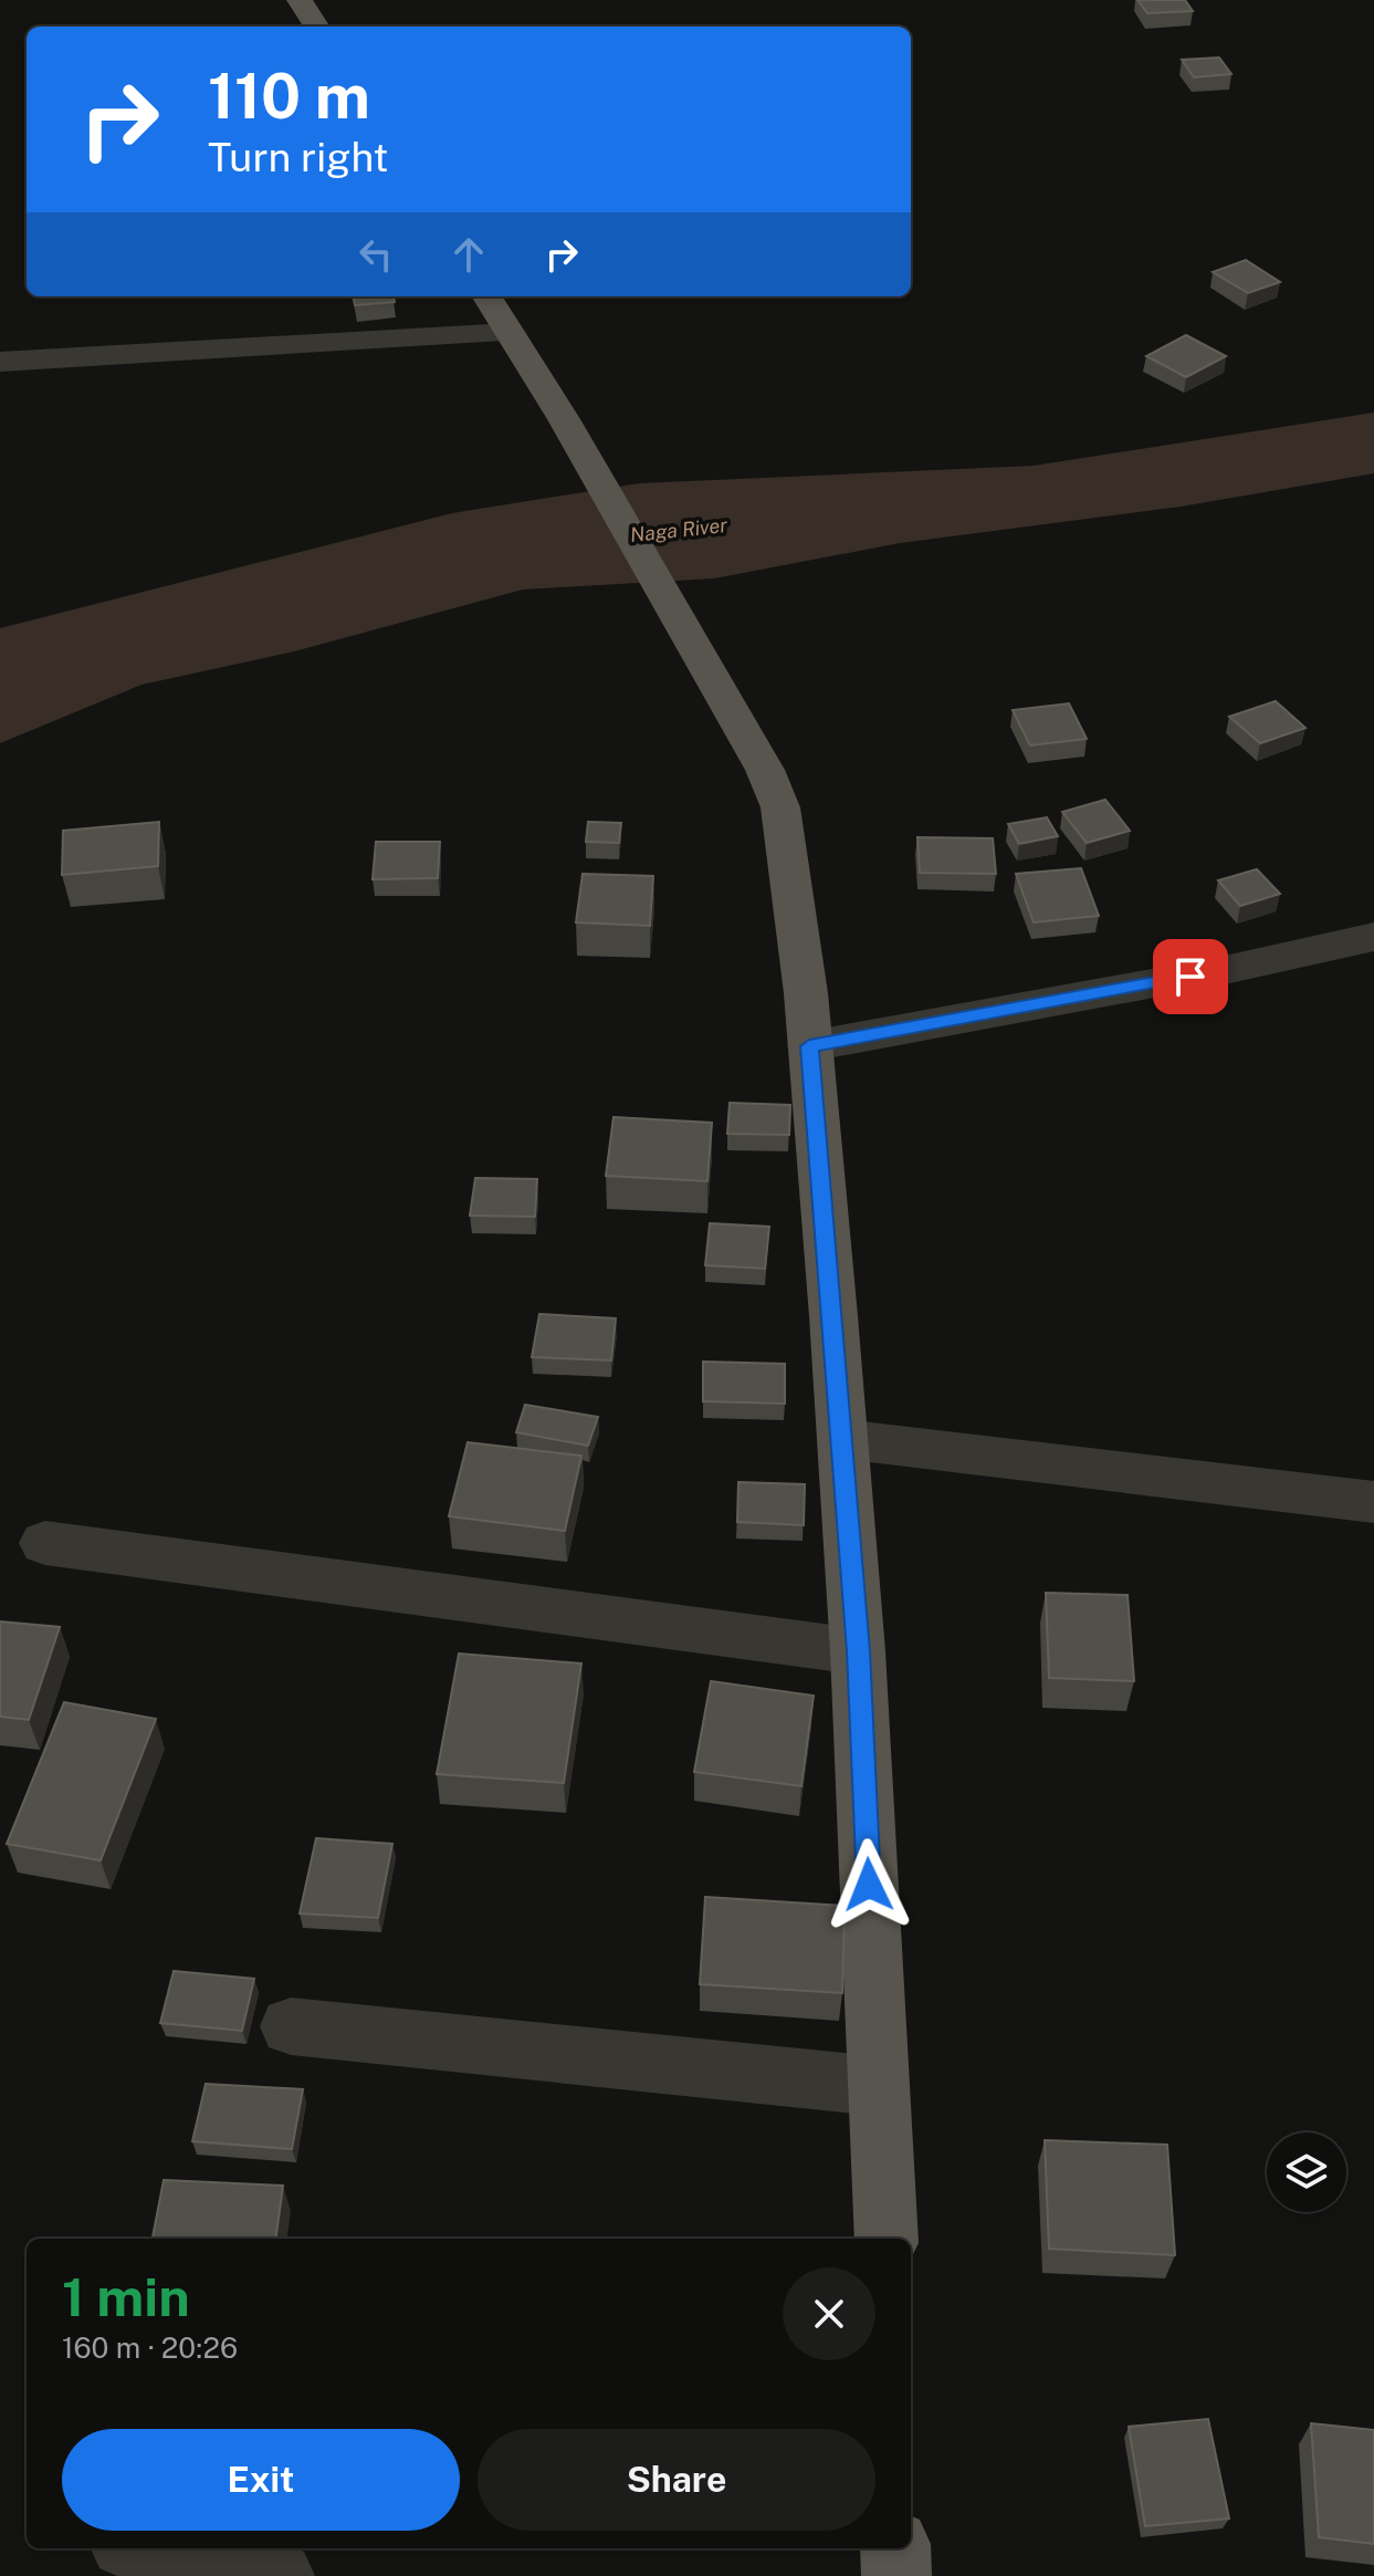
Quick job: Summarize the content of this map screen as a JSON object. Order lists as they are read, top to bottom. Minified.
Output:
{"water":["Naga River"],"page":{"turn":["110 m","Turn right"],"heading":["1 min","160 m · 20:26"],"buttons":["Exit","Share"]}}
